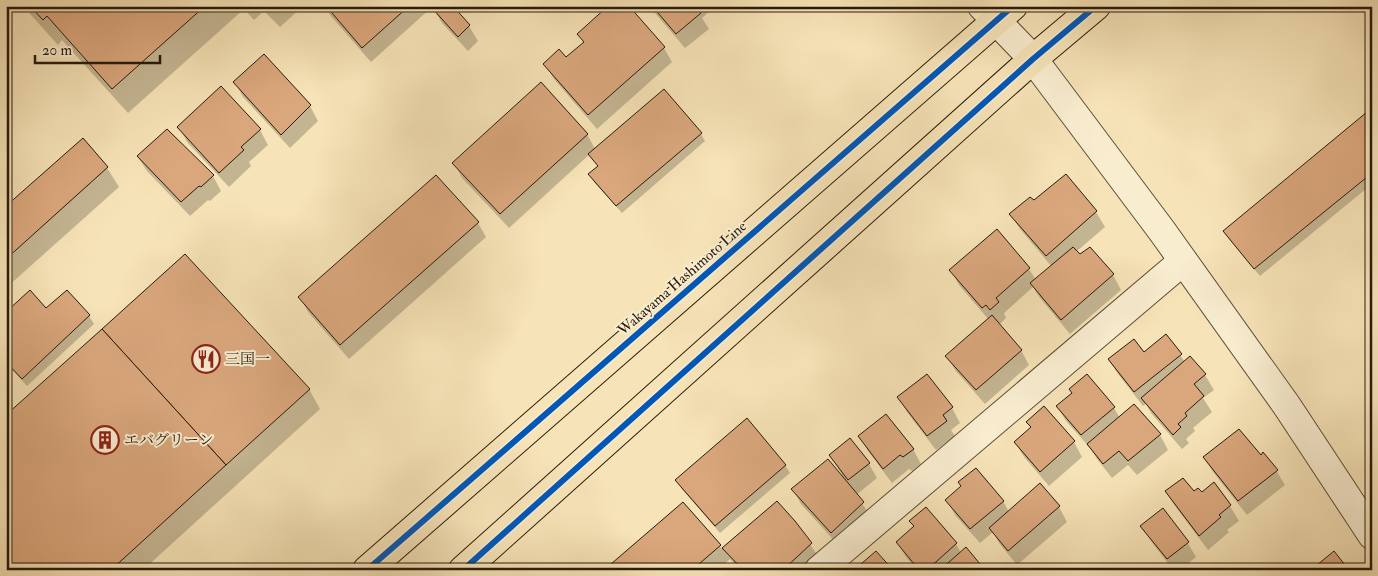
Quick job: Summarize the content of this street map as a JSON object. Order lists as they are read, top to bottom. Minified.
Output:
{"streets":{"main road":["Wakayama Hashimoto Line"]},"places":{"restaurant":["三国一"],"building":["エバグリーン"]},"scale_bar":"20 m"}
